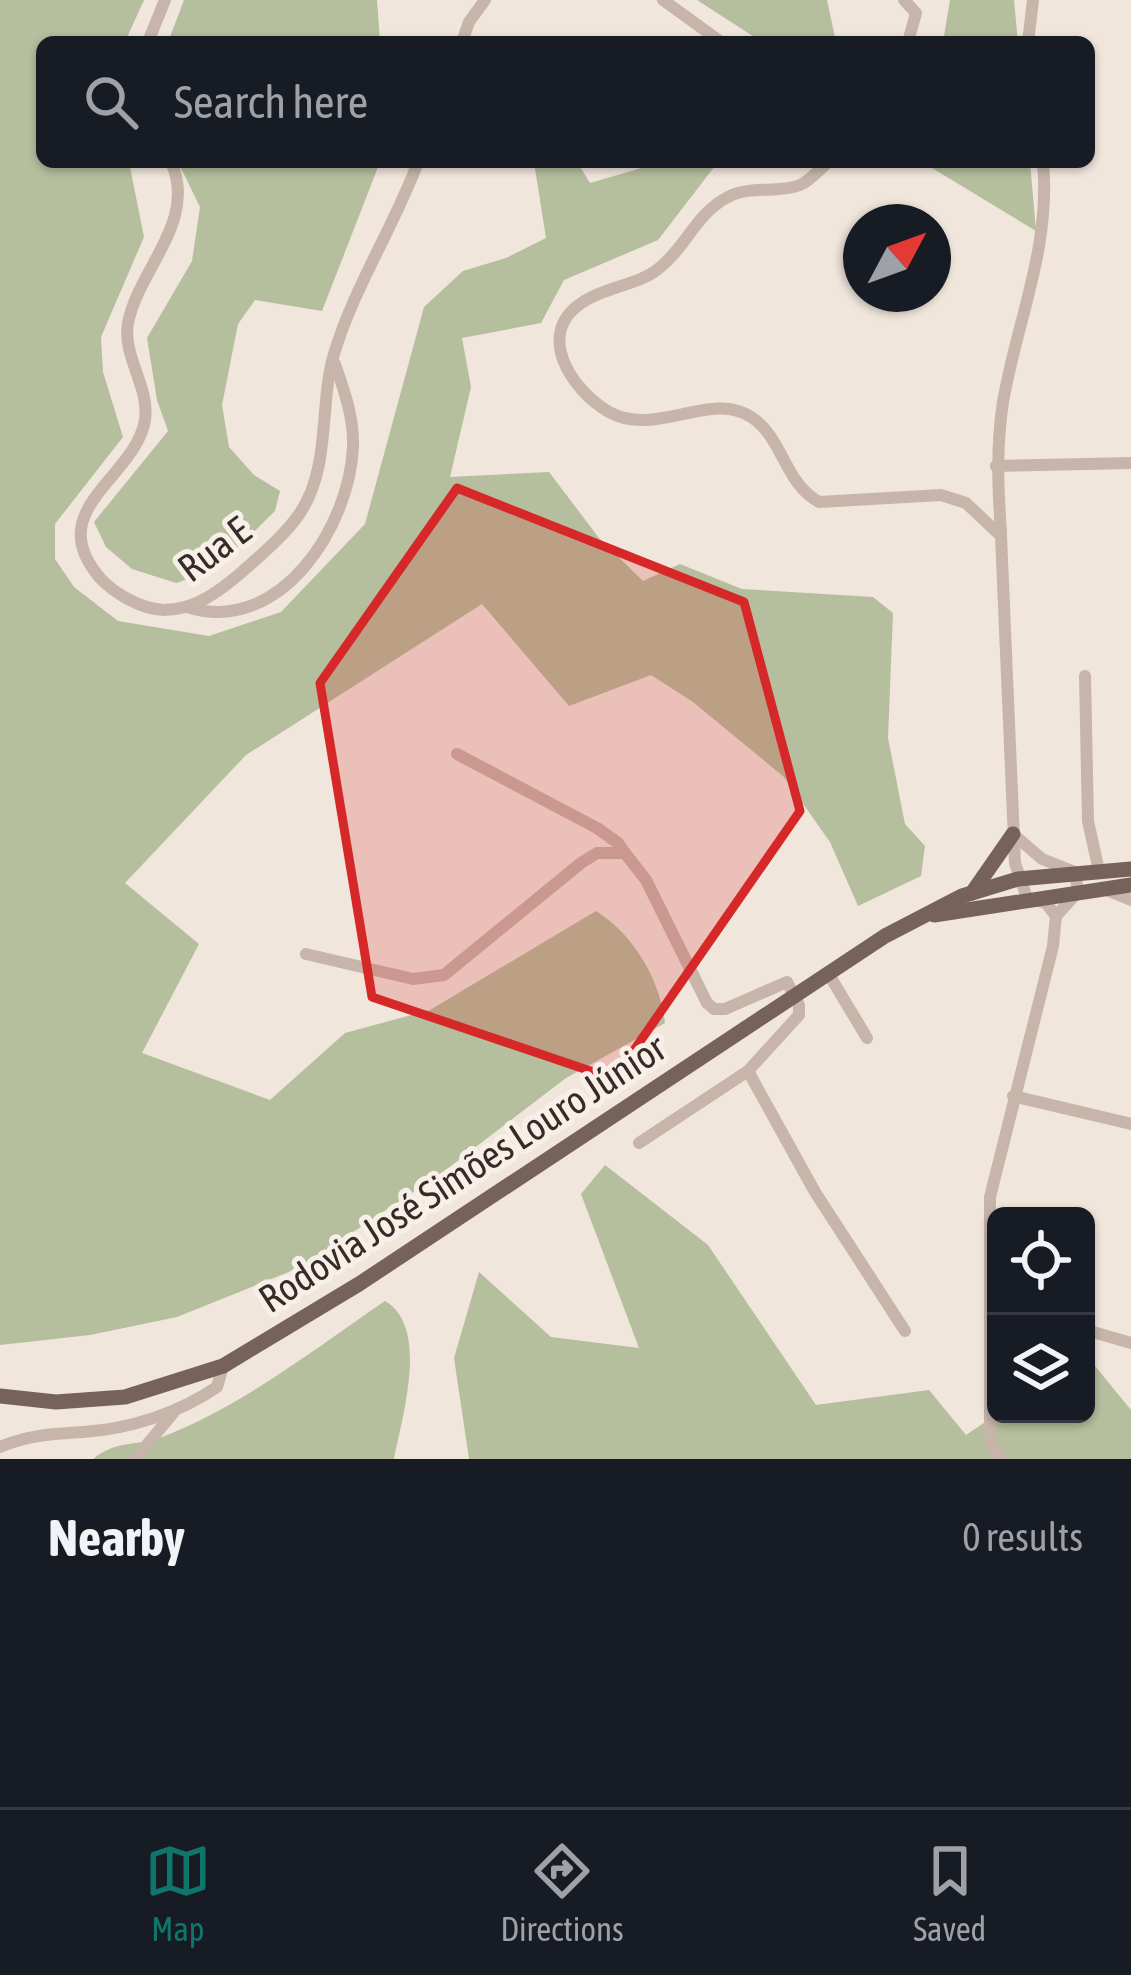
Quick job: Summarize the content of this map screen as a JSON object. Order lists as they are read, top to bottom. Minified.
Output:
{"streets":{"main road":["Rodovia José Simões Louro Júnior"],"street":["Rua E"]},"north":"top right","page":{"search":"Search here","heading":["Nearby","0 results"],"nav":["Map","Directions","Saved"]}}
